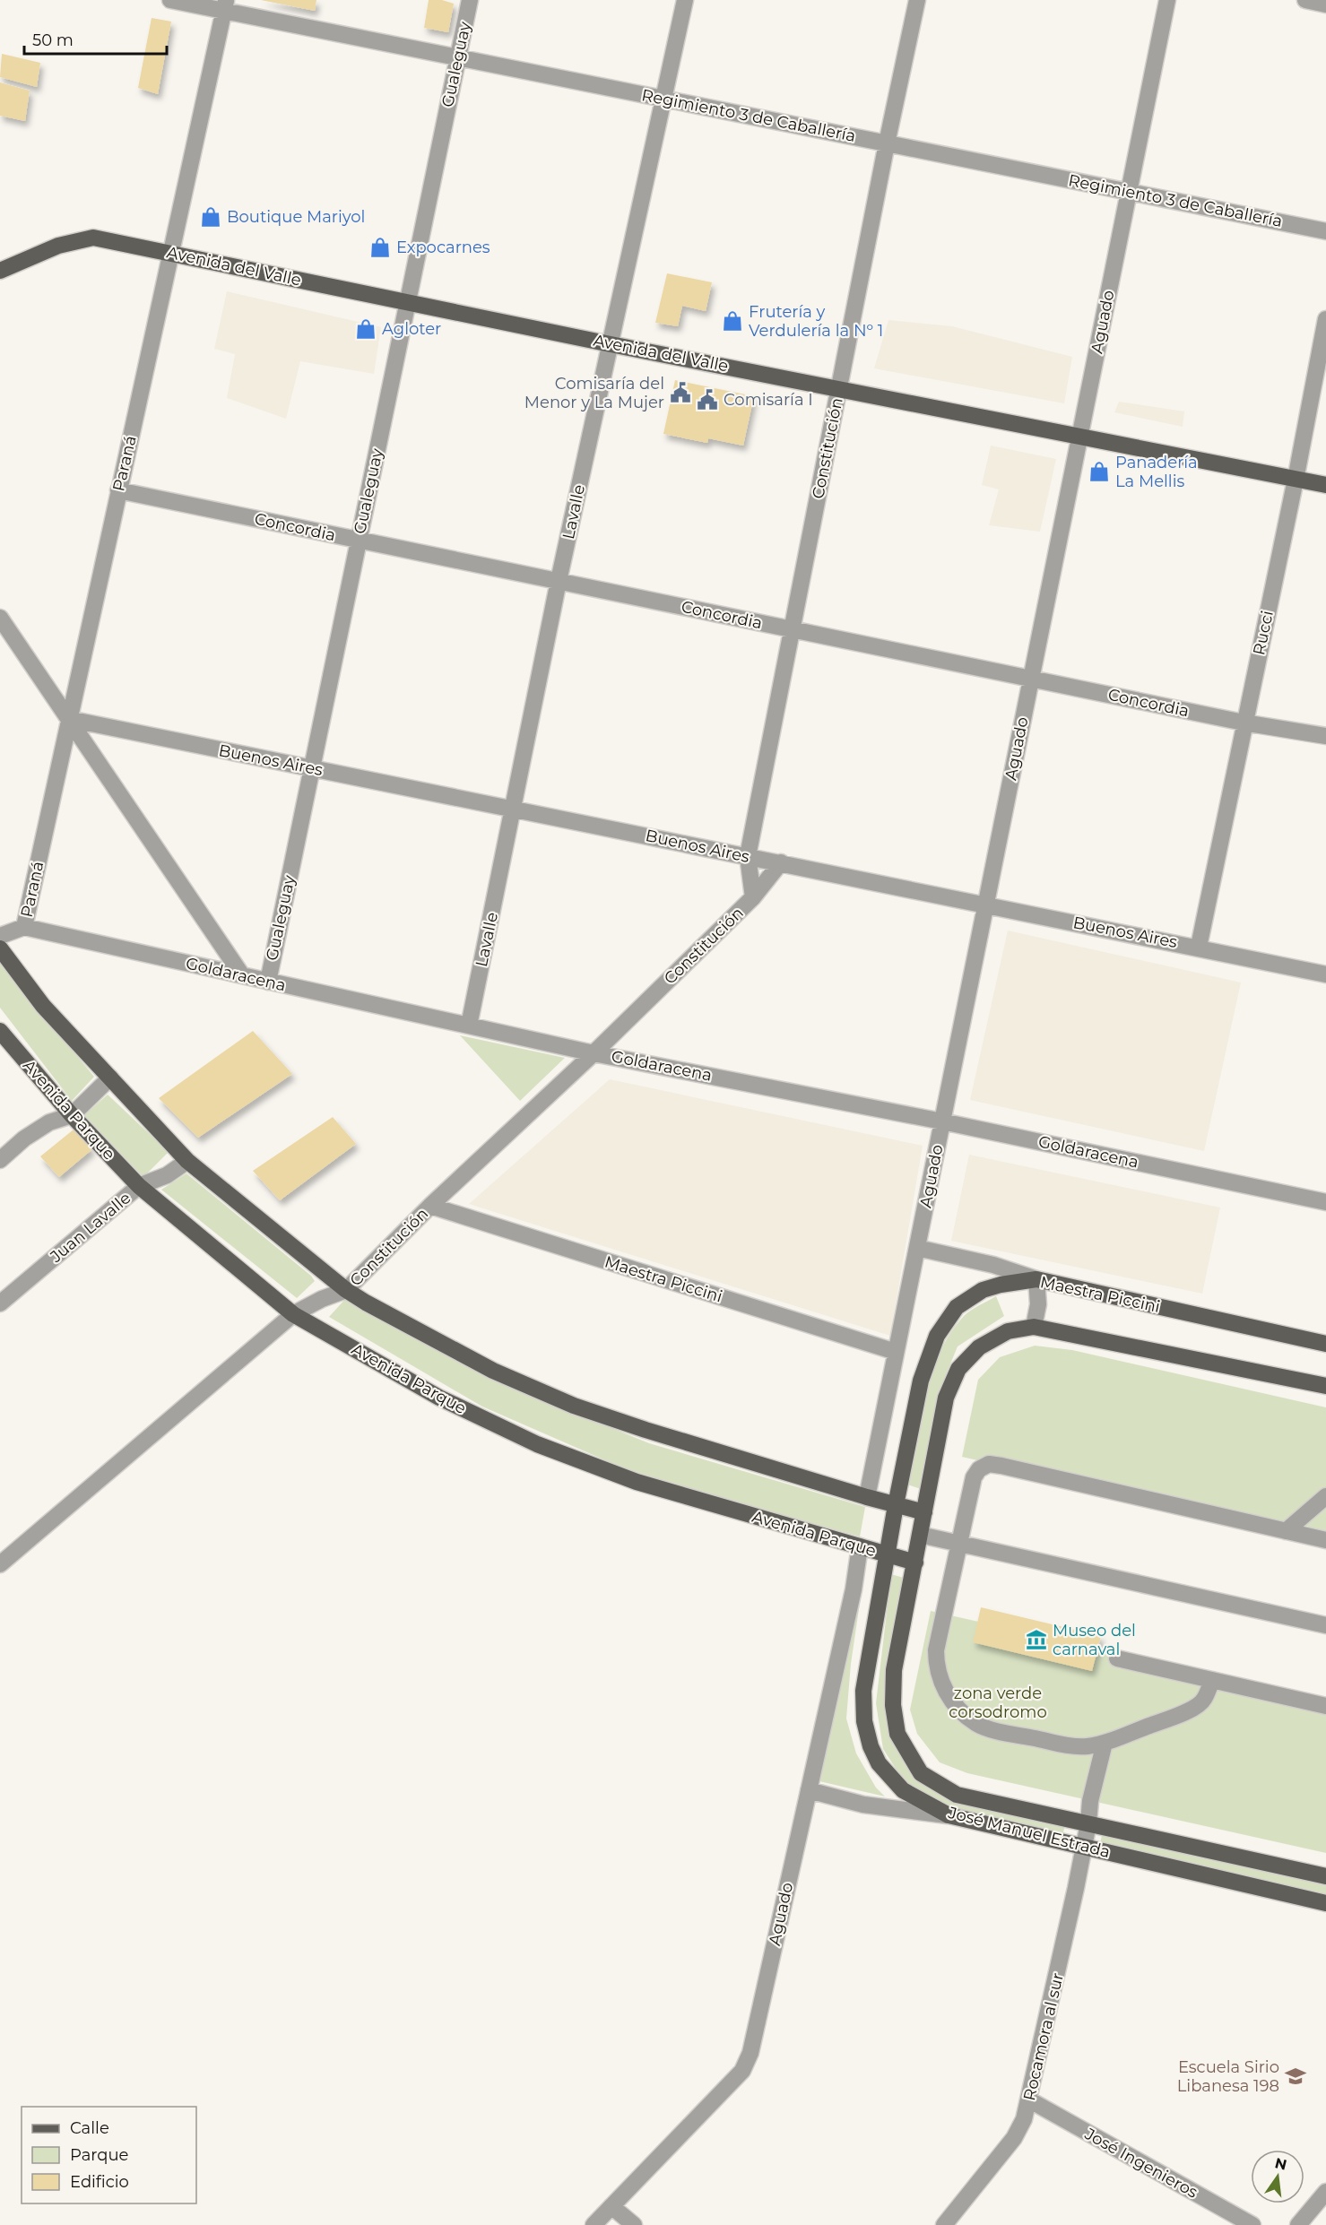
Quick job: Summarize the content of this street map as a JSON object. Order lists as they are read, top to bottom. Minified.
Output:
{"streets":{"main road":["Avenida del Valle","Avenida Parque","Maestra Piccini","José Manuel Estrada"],"street":["Gualeguay","Regimiento 3 de Caballería","Aguado","Constitución","Paraná","Lavalle","Concordia","Rucci","Buenos Aires","Goldaracena","Juan Lavalle","Rocamora al sur","José Ingenieros"]},"crossings":[["Gualeguay","Regimiento 3 de Caballería"],["Gualeguay","Avenida del Valle"],["Gualeguay","Concordia"],["Gualeguay","Buenos Aires"],["Gualeguay","Goldaracena"],["Regimiento 3 de Caballería","Aguado"],["Regimiento 3 de Caballería","Constitución"],["Regimiento 3 de Caballería","Paraná"],["Regimiento 3 de Caballería","Lavalle"],["Avenida del Valle","Aguado"],["Avenida del Valle","Constitución"],["Avenida del Valle","Paraná"],["Avenida del Valle","Lavalle"],["Avenida del Valle","Rucci"],["Aguado","Concordia"],["Aguado","Buenos Aires"],["Aguado","Goldaracena"],["Aguado","Avenida Parque"],["Aguado","Maestra Piccini"],["Constitución","Concordia"],["Constitución","Buenos Aires"],["Constitución","Goldaracena"],["Constitución","Avenida Parque"],["Constitución","Maestra Piccini"],["Paraná","Concordia"],["Paraná","Buenos Aires"],["Paraná","Goldaracena"],["Lavalle","Concordia"],["Lavalle","Buenos Aires"],["Lavalle","Goldaracena"],["Concordia","Rucci"],["Rucci","Buenos Aires"],["Avenida Parque","Juan Lavalle"],["Avenida Parque","José Manuel Estrada"],["Maestra Piccini","José Manuel Estrada"],["José Manuel Estrada","Rocamora al sur"],["Rocamora al sur","José Ingenieros"]],"parks":["zona verde corsodromo"],"places":{"shop":["Boutique Mariyol","Expocarnes","Frutería y Verdulería la Nº 1","Agloter","Panadería La Mellis"],"public building":["Comisaría del Menor y La Mujer","Comisaría I"],"museum":["Museo del carnaval"],"school or university":["Escuela Sirio Libanesa 198"]},"legend":["Calle","Parque","Edificio"],"scale_bar":"50 m","north":"top"}
